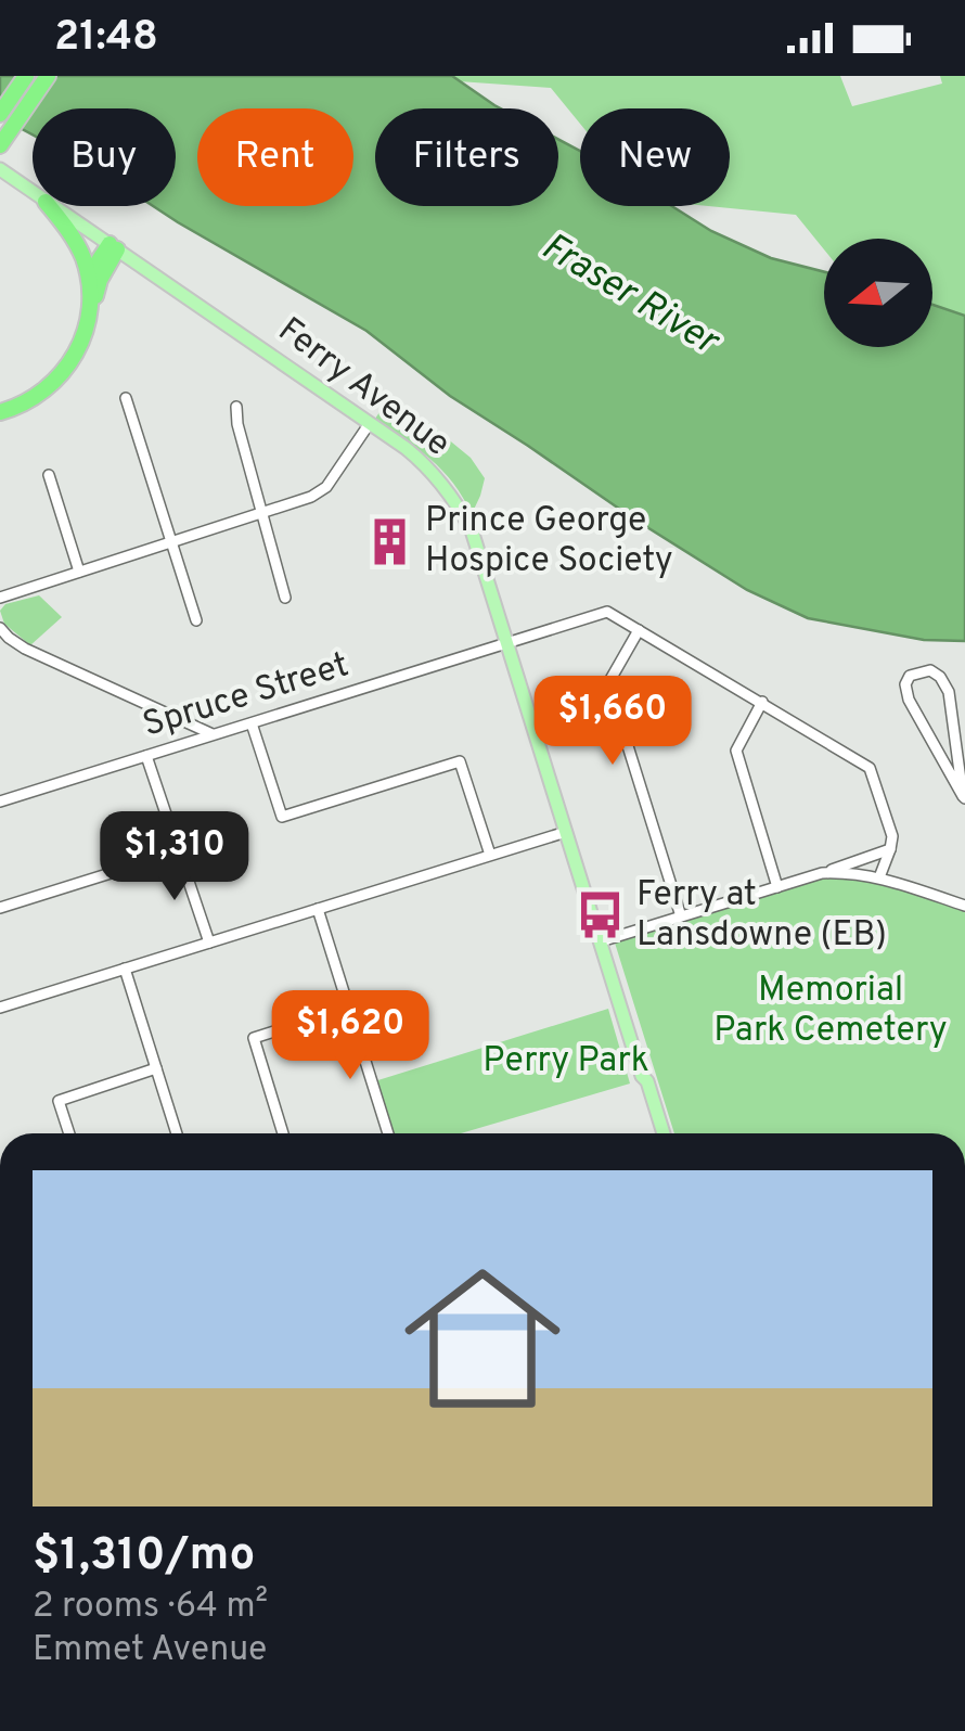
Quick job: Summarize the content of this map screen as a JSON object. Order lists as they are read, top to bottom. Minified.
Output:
{"streets":{"main road":["Ferry Avenue"],"street":["Spruce Street"]},"crossings":[["Ferry Avenue","Spruce Street"]],"water":["Fraser River"],"parks":["Memorial Park Cemetery","Perry Park"],"places":{"building":["Prince George Hospice Society"],"bus stop":["Ferry at Lansdowne (EB)"]},"north":"left","page":{"status":"21:48","chip":["Buy","Rent","Filters","New"],"price":["$1,660","$1,310","$1,620"],"list":[{"name":"$1,310/mo","note":"2 rooms · 64 m² · Emmet Avenue"}]}}
